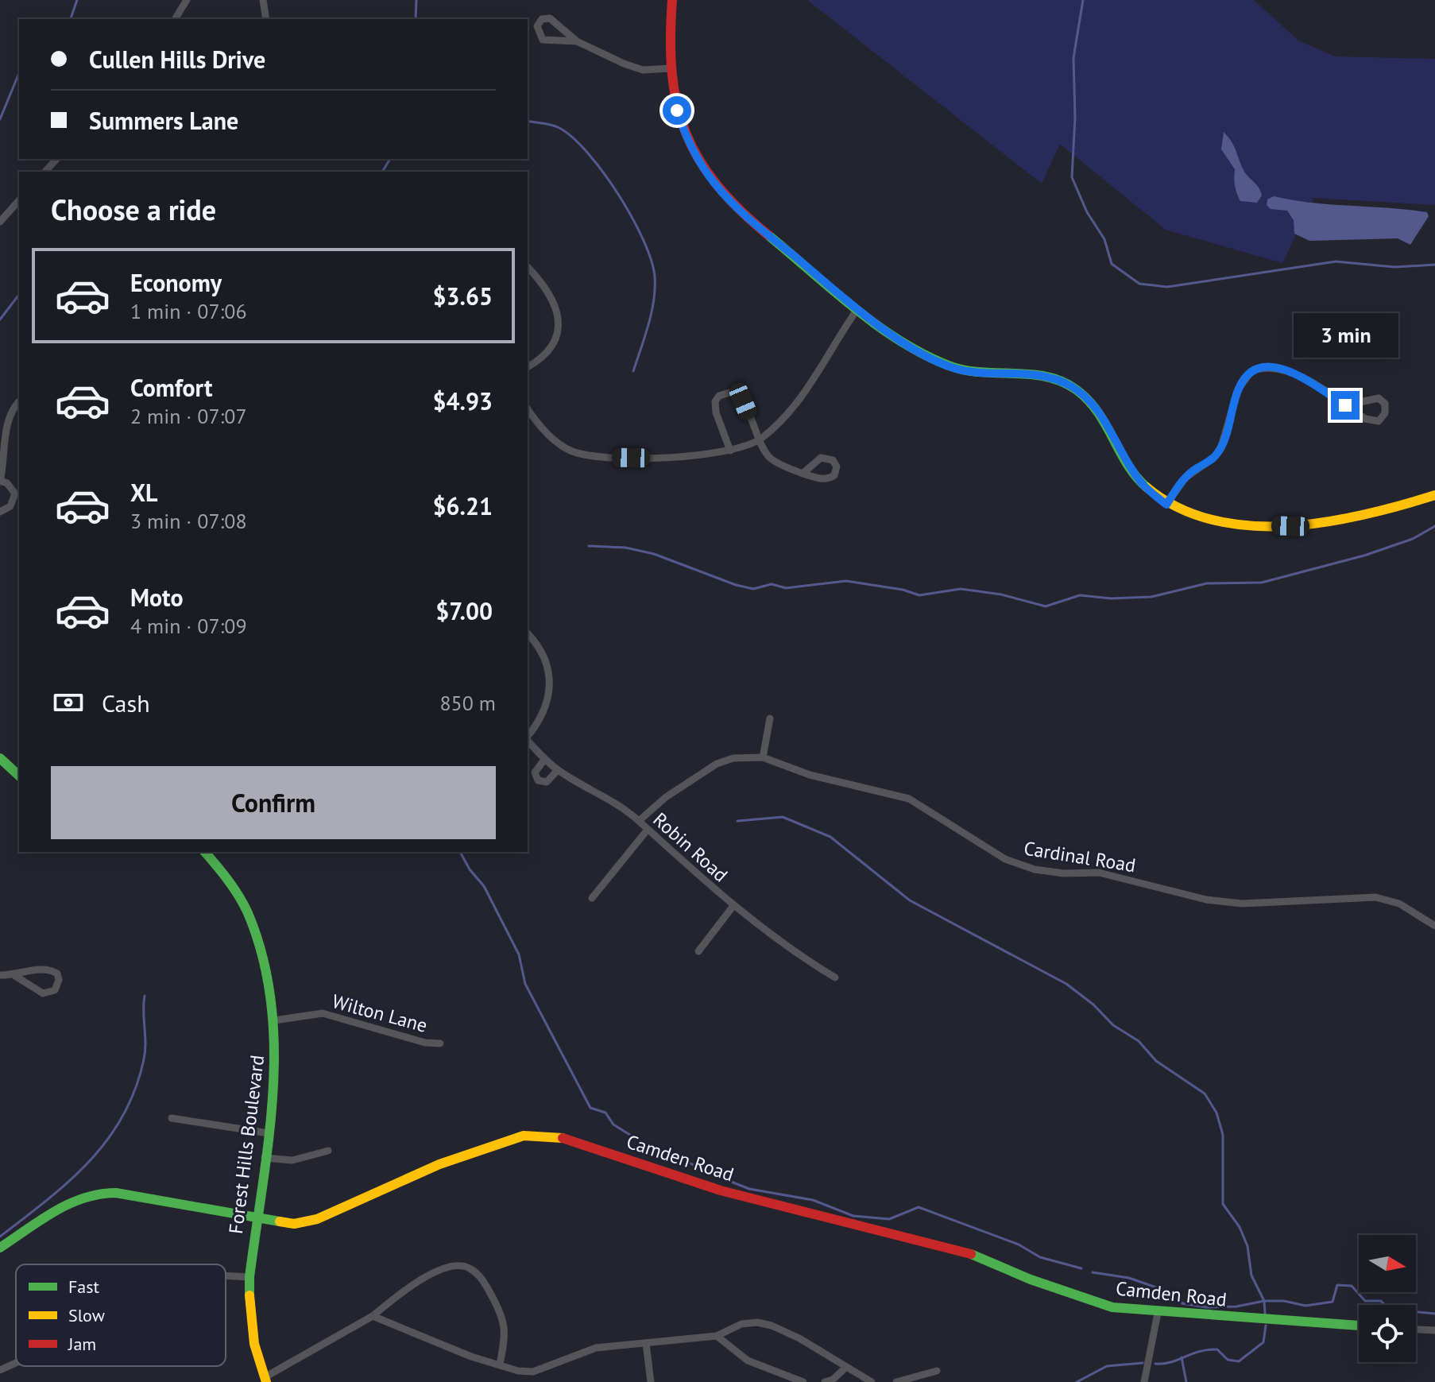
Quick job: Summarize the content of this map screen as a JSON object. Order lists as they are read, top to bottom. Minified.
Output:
{"streets":{"street":["Robin Road","Cardinal Road","Wilton Lane","Forest Hills Boulevard","Camden Road"]},"crossings":[["Robin Road","Cardinal Road"],["Wilton Lane","Forest Hills Boulevard"],["Forest Hills Boulevard","Camden Road"]],"legend":["Fast","Slow","Jam"],"north":"right","page":{"banner":["Cullen Hills Drive","Summers Lane"],"heading":"Choose a ride","list":[{"name":"Economy","note":"1 min · 07:06","value":"$3.65"},{"name":"Comfort","note":"2 min · 07:07","value":"$4.93"},{"name":"XL","note":"3 min · 07:08","value":"$6.21"},{"name":"Moto","note":"4 min · 07:09","value":"$7.00"}],"bubble":"3 min","pay":["Cash","850 m"],"buttons":"Confirm"}}
